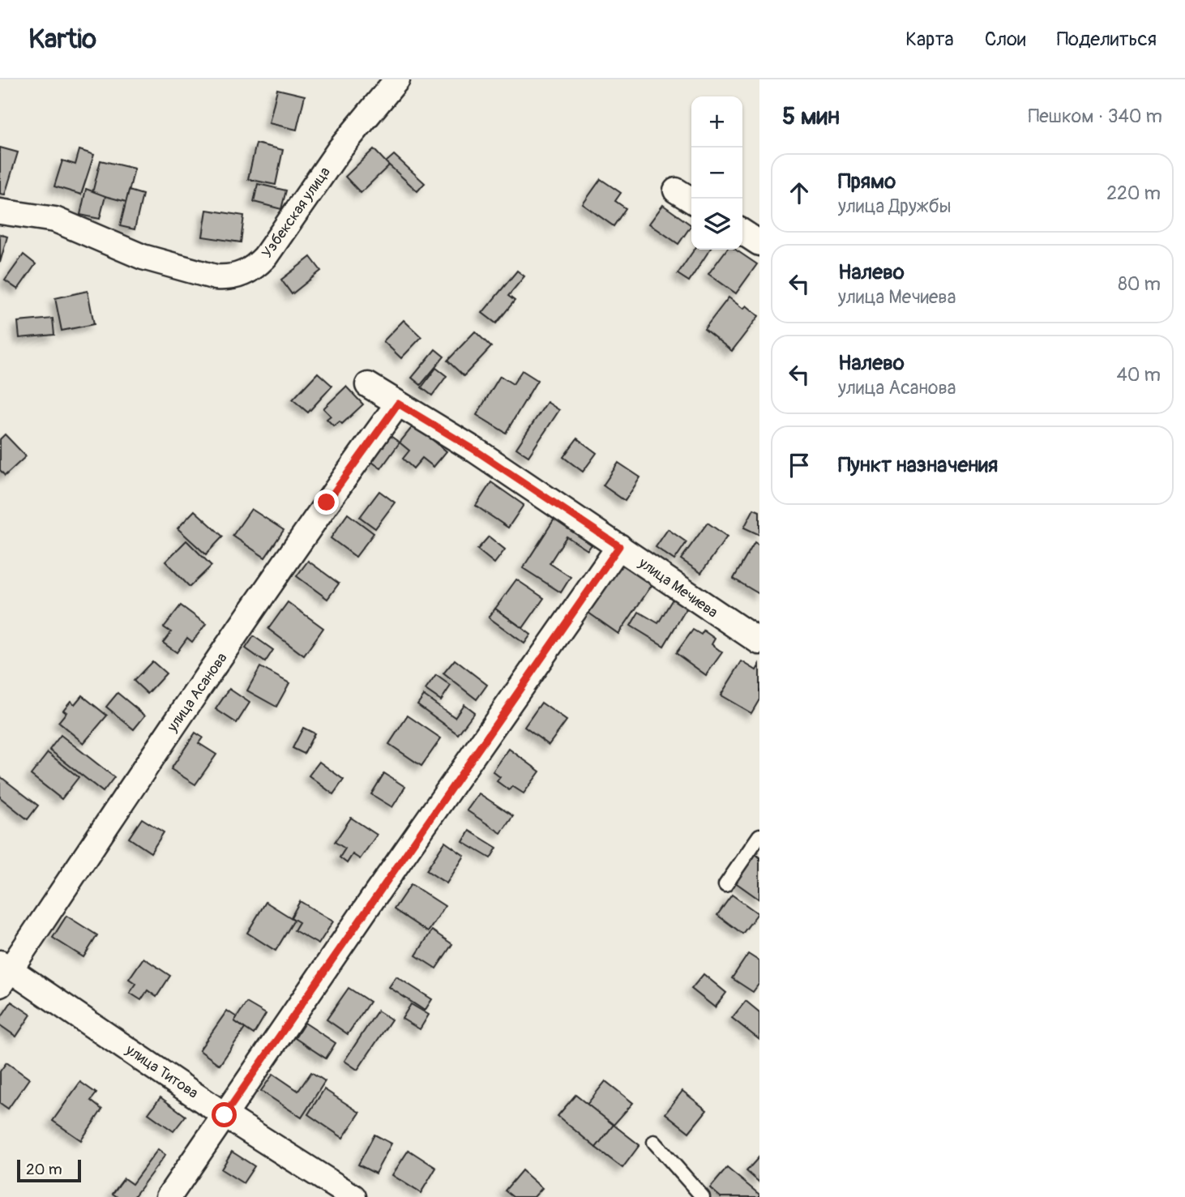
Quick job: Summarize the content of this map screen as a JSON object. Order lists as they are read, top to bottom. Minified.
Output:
{"streets":{"street":["Узбекская улица","улица Мечиева","улица Асанова","улица Титова"]},"crossings":[["улица Мечиева","улица Асанова"],["улица Асанова","улица Титова"]],"scale_bar":"20 m","page":{"header":"Kartio","nav":["Карта","Слои","Поделиться"],"heading":["5 мин","Пешком · 340 m"],"map_buttons":["+","−"],"list":[["Прямо","улица Дружбы","220 m"],["Налево","улица Мечиева","80 m"],["Налево","улица Асанова","40 m"],"Пункт назначения"],"scale":"20 m"}}
